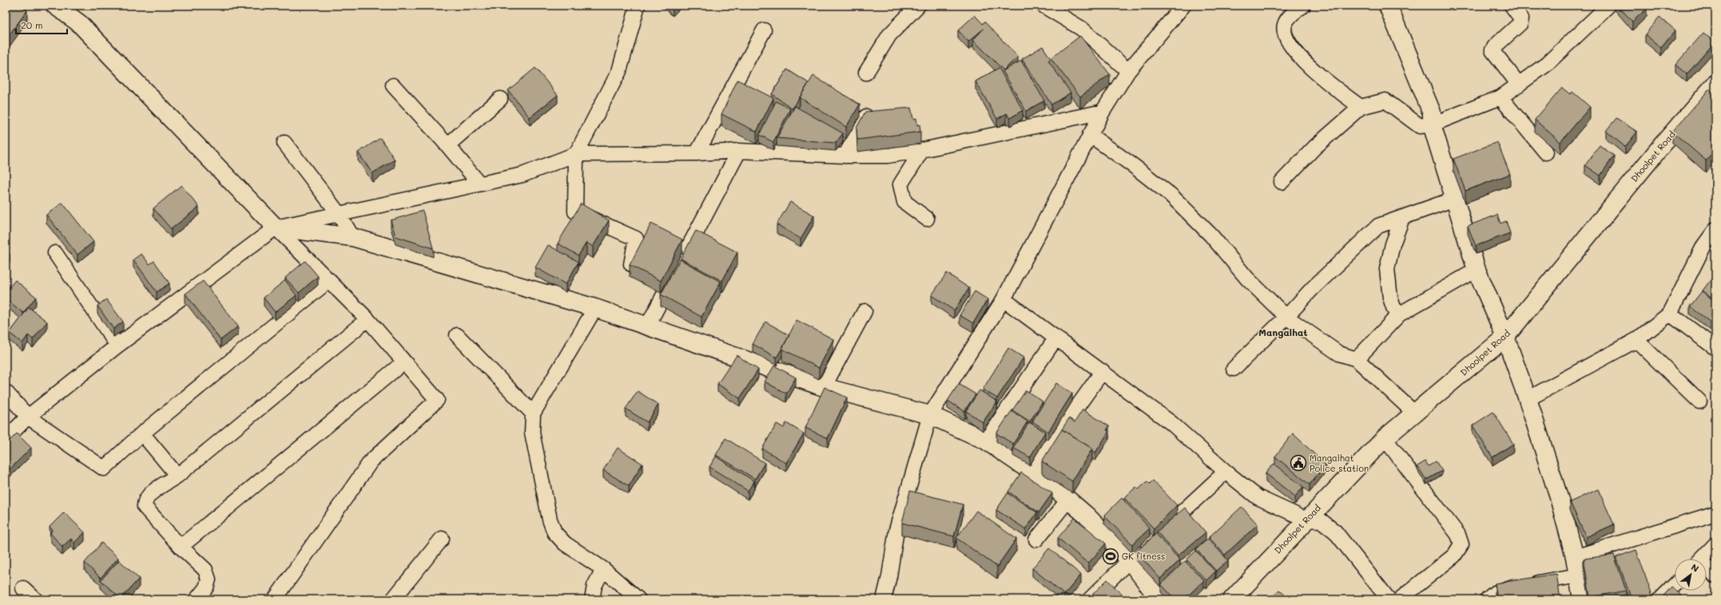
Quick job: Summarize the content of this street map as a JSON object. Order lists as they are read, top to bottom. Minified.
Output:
{"streets":{"street":["Dhoolpet Road"]},"districts":["Mangalhat"],"places":{"public building":["Mangalhat Police station"],"sports":["GK fitness"]},"scale_bar":"20 m","north":"top right"}
